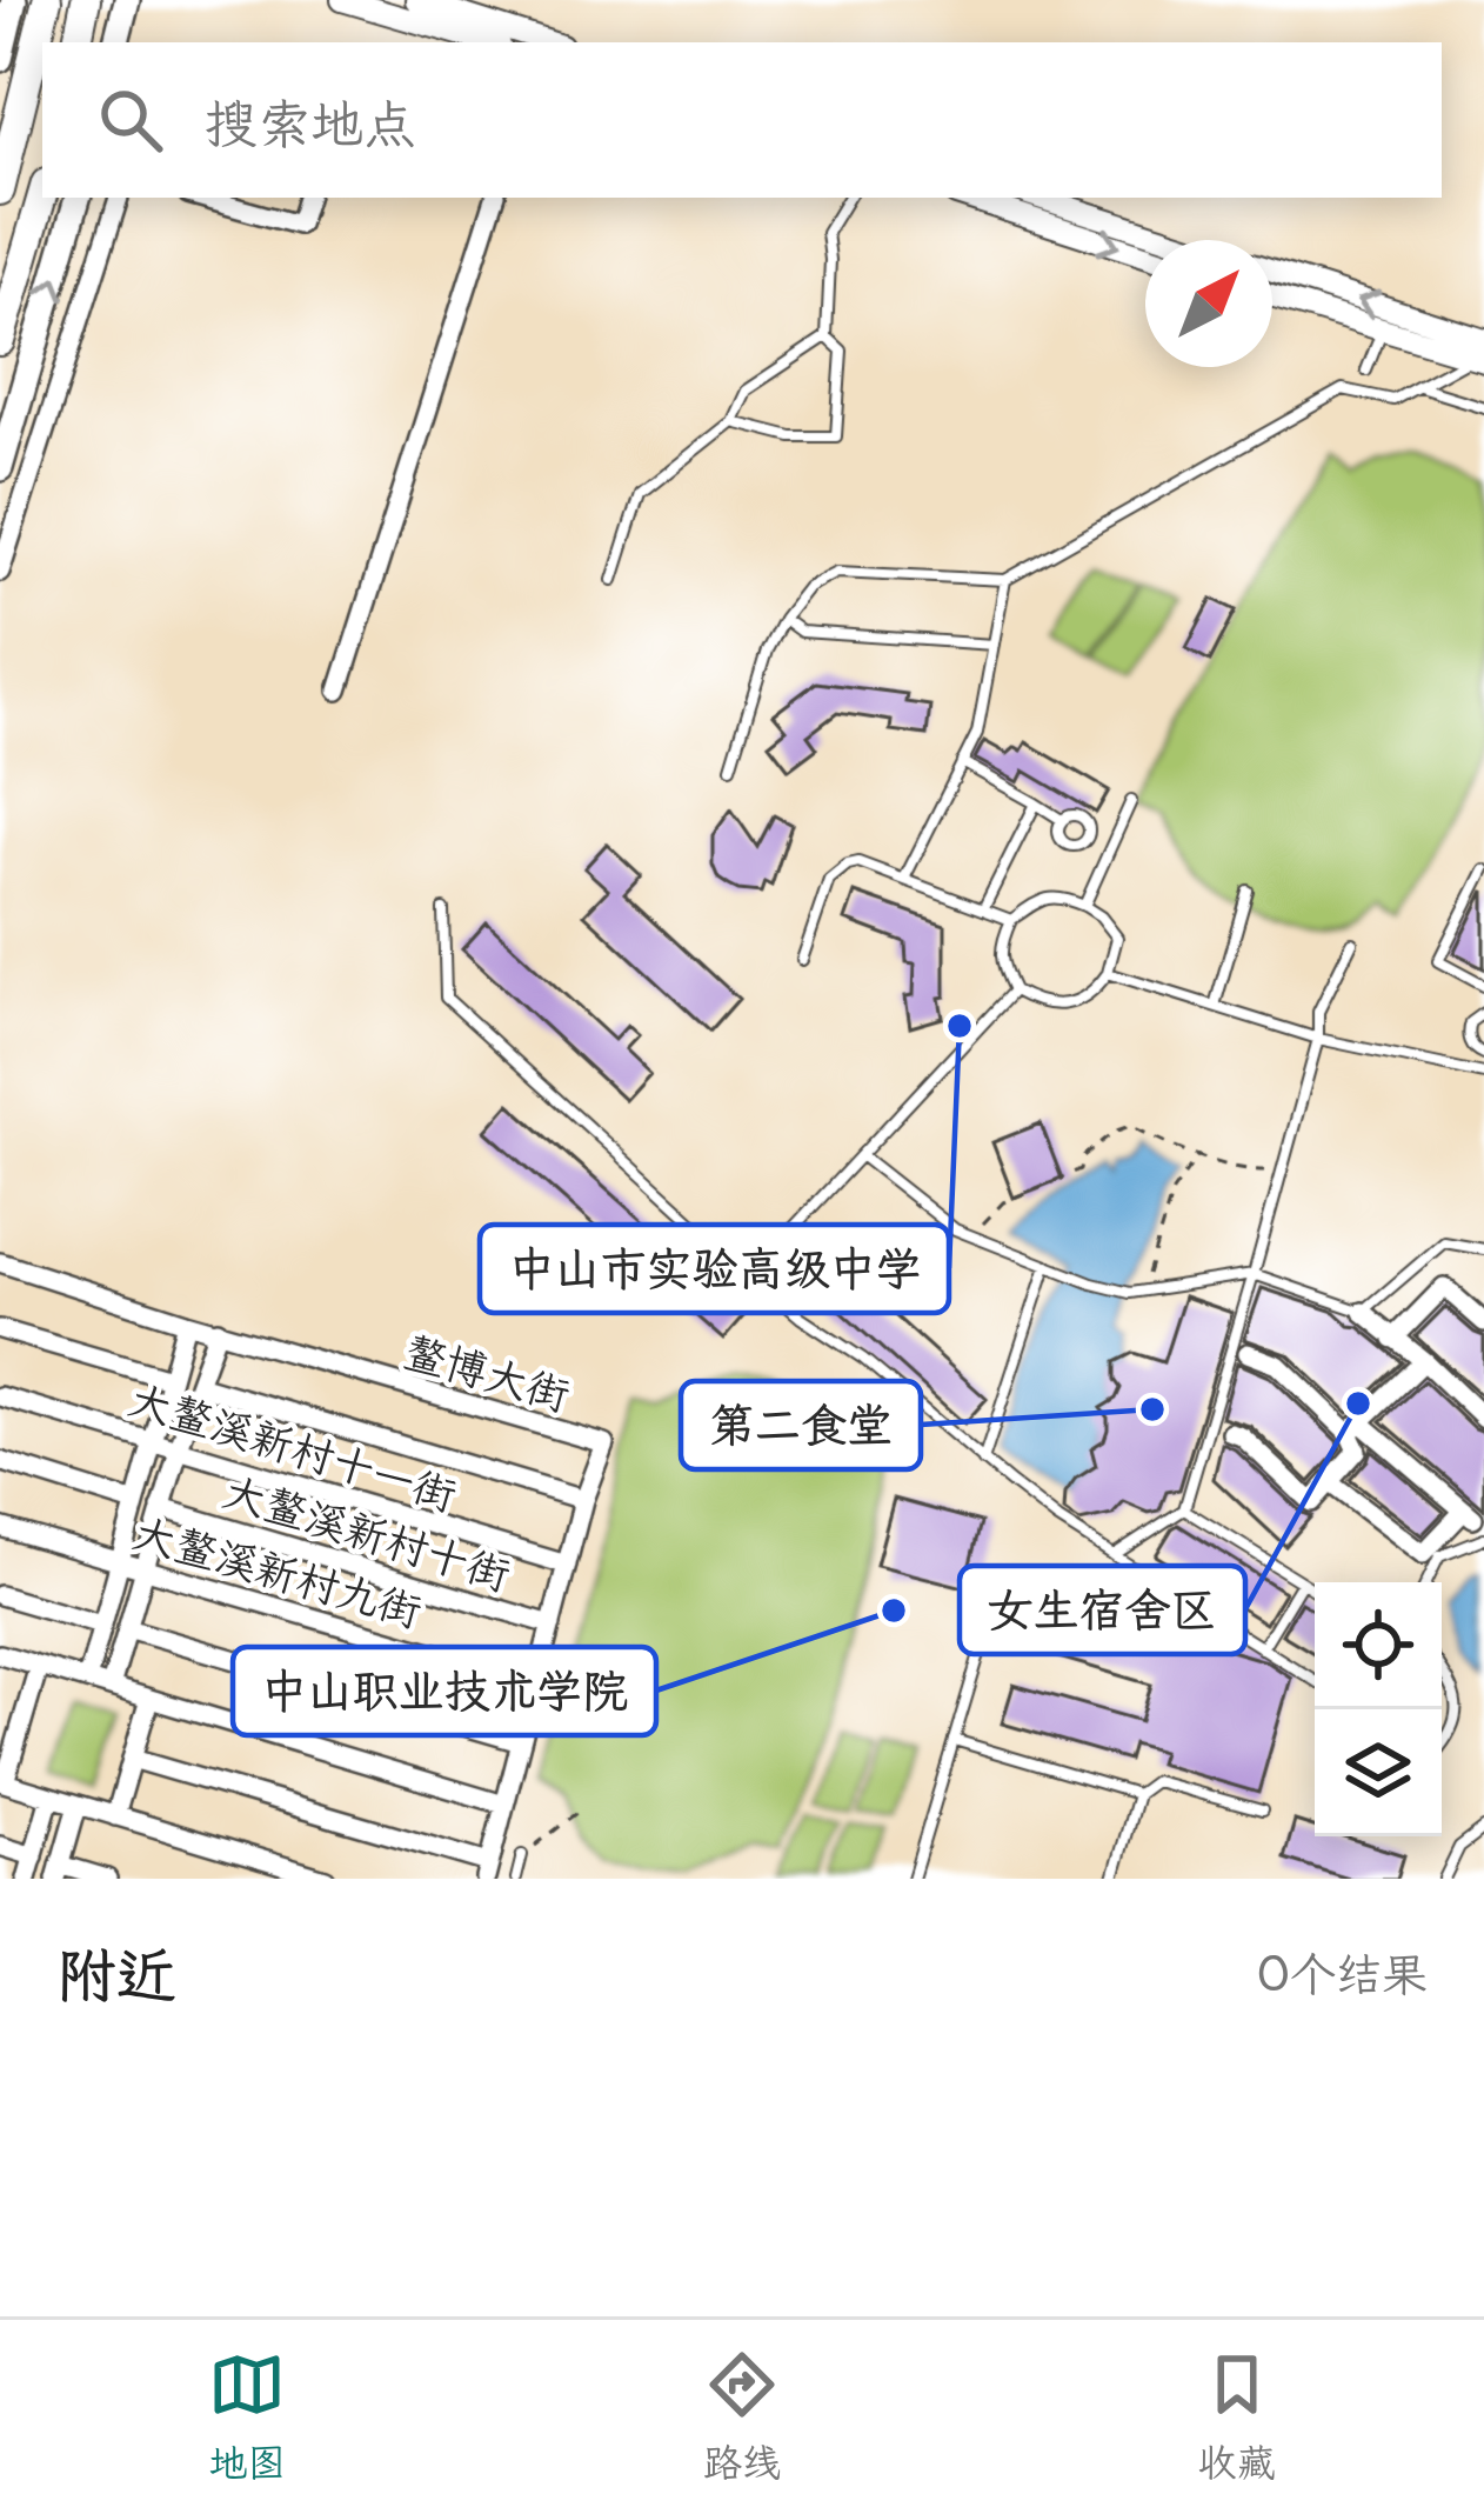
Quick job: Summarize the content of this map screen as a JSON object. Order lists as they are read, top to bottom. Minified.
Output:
{"streets":{"street":["鳌博大街","大鳌溪新村十一街","大鳌溪新村十街","大鳌溪新村九街"]},"crossings":[["鳌博大街","大鳌溪新村十一街"],["鳌博大街","大鳌溪新村十街"],["鳌博大街","大鳌溪新村九街"]],"places":["中山市实验高级中学","女生宿舍区","第二食堂","中山职业技术学院"],"north":"top right","page":{"search":"搜索地点","heading":["附近","0个结果"],"nav":["地图","路线","收藏"]}}
